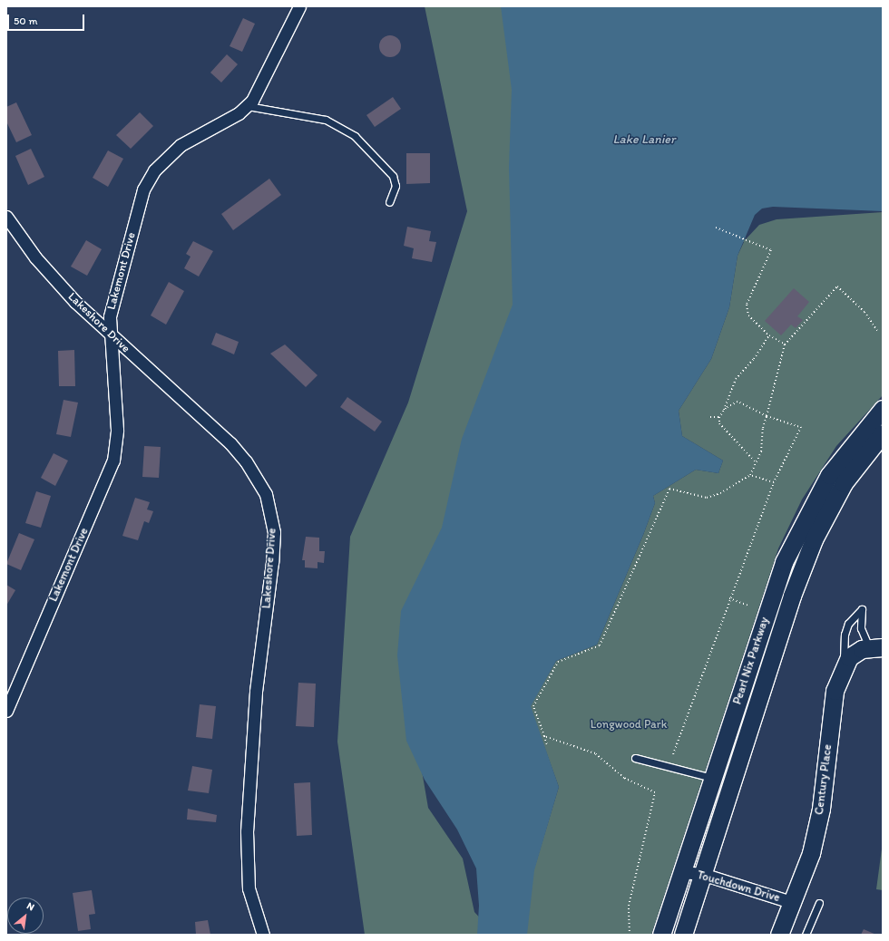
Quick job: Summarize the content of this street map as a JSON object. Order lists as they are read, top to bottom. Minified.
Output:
{"streets":{"street":["Lakemont Drive","Lakeshore Drive","Pearl Nix Parkway","Century Place","Touchdown Drive"]},"crossings":[["Lakemont Drive","Lakeshore Drive"],["Pearl Nix Parkway","Touchdown Drive"],["Century Place","Touchdown Drive"]],"water":["Lake Lanier"],"parks":["Longwood Park"],"scale_bar":"50 m","north":"top right"}
